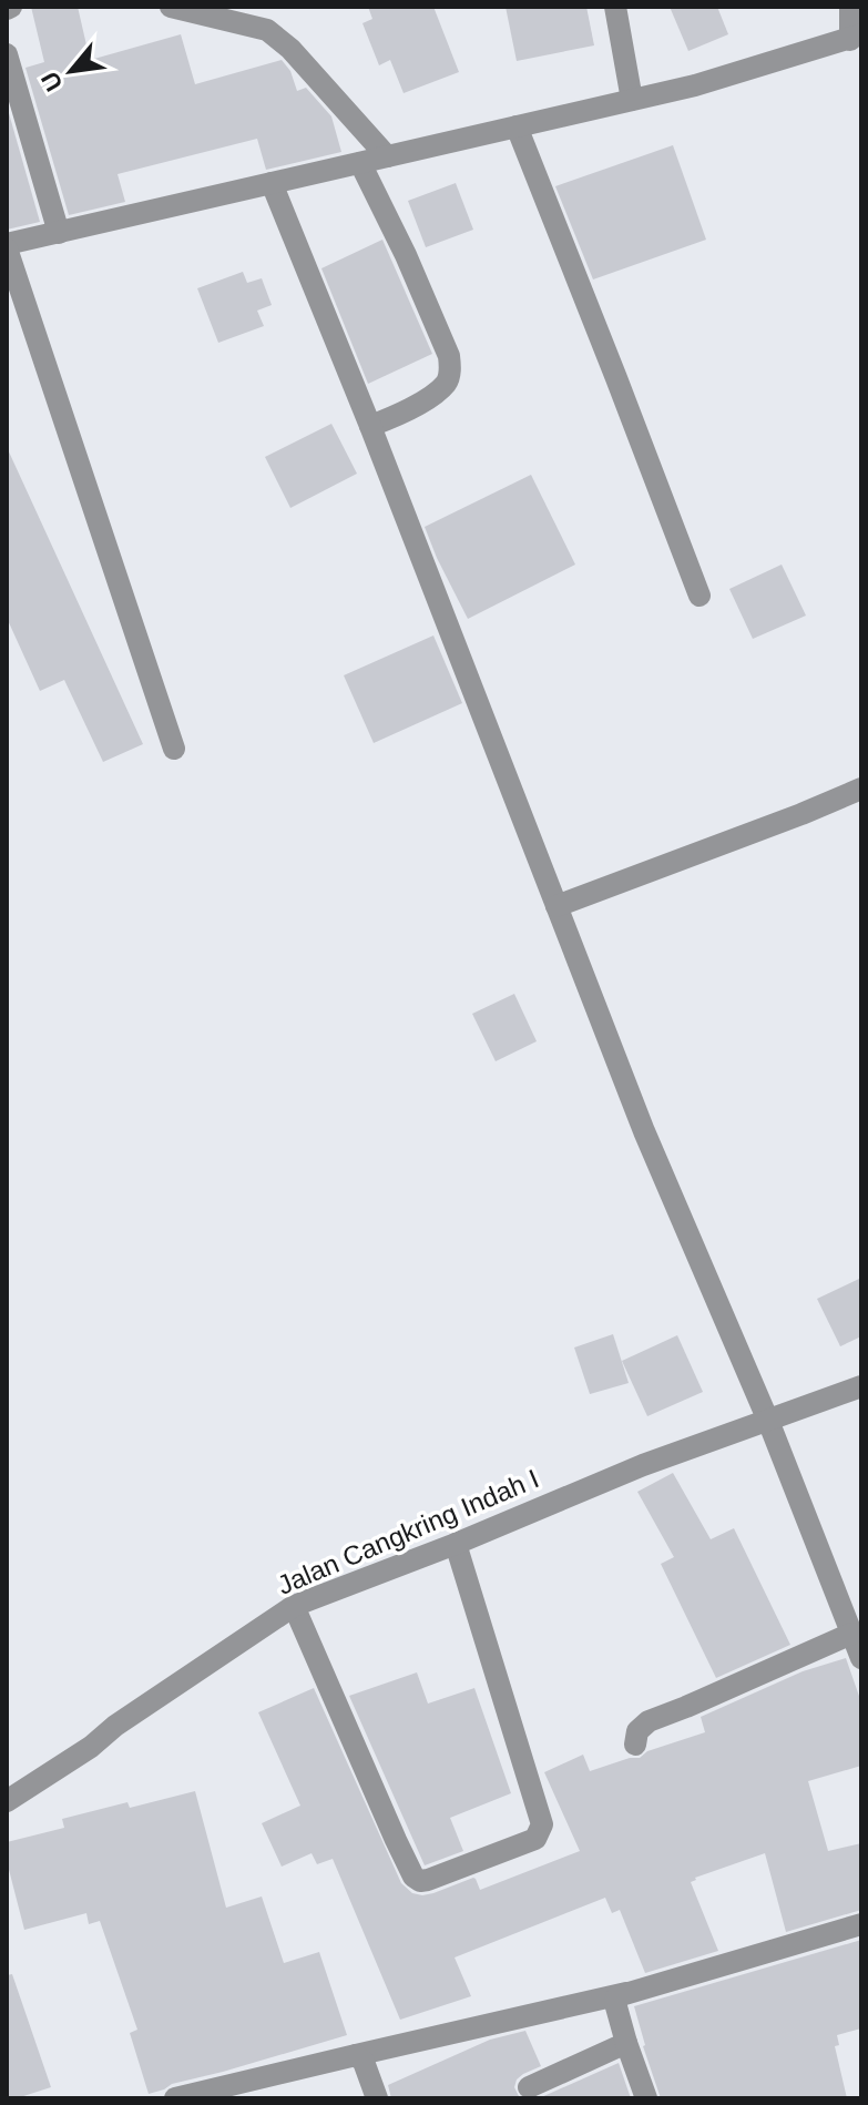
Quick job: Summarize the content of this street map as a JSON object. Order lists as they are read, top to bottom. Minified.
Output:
{"streets":{"street":["Jalan Cangkring Indah I"]},"north":"bottom left"}
